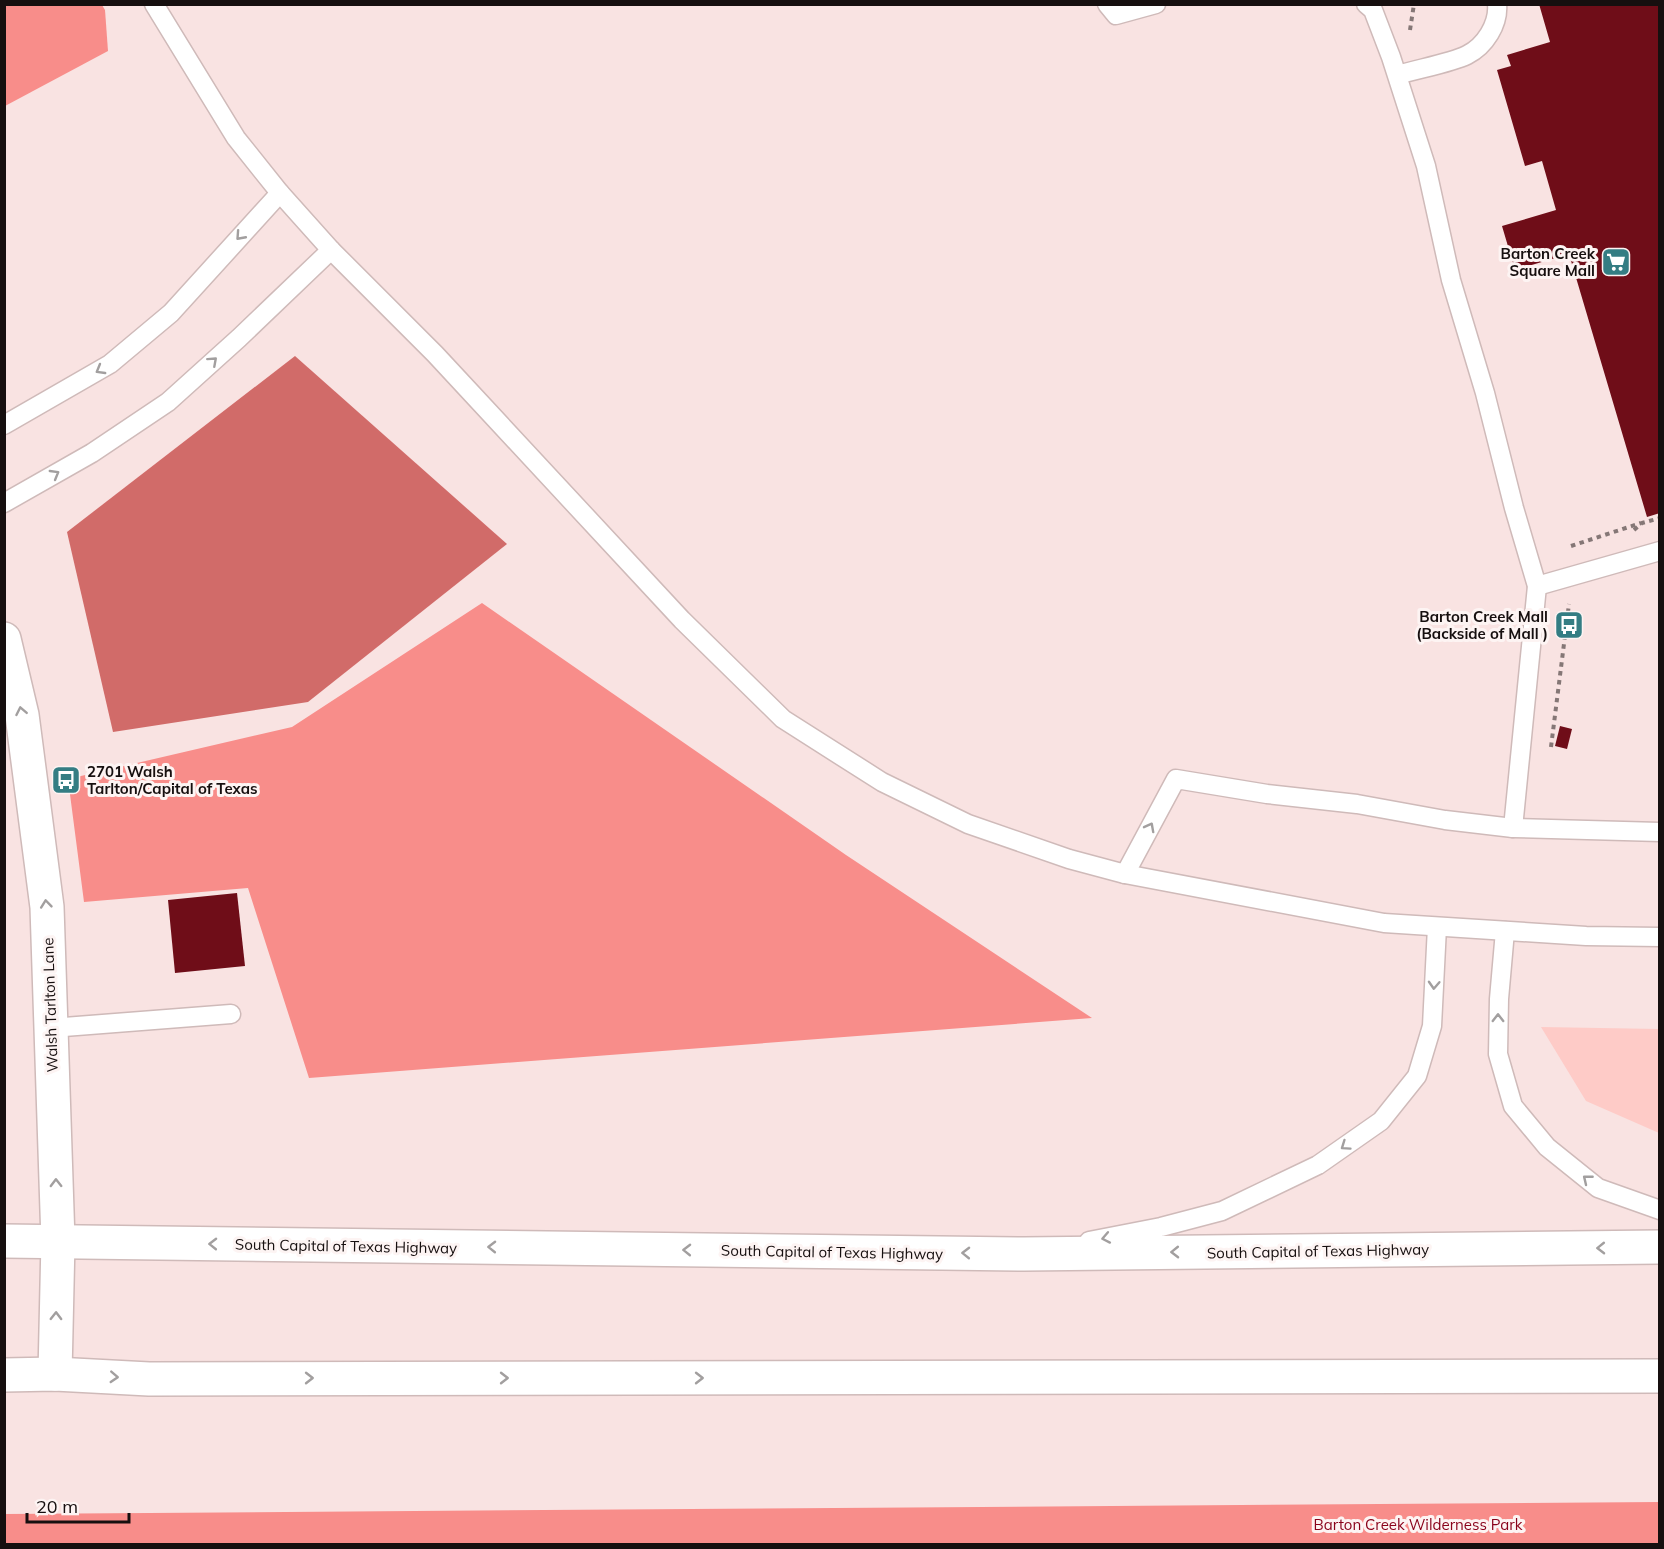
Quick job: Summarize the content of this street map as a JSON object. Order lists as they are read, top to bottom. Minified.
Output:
{"streets":{"main road":["Walsh Tarlton Lane","South Capital of Texas Highway"]},"crossings":[["Walsh Tarlton Lane","South Capital of Texas Highway"]],"one_way":["Walsh Tarlton Lane"],"parks":["Barton Creek Wilderness Park"],"places":{"supermarket":["Barton Creek Square Mall"],"bus stop":["Barton Creek Mall (Backside of Mall )","2701 Walsh Tarlton/Capital of Texas"]},"scale_bar":"20 m"}
